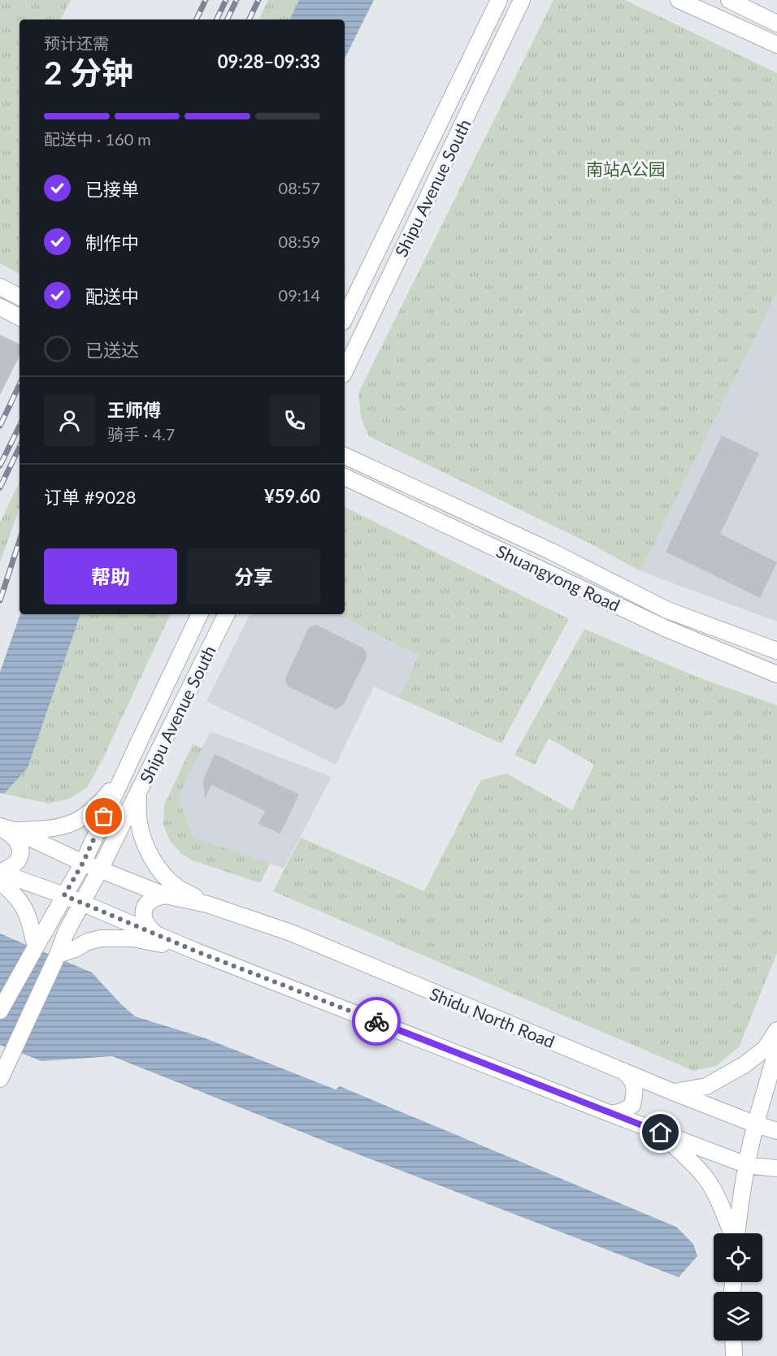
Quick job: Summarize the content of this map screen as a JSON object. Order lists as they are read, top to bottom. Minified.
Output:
{"streets":{"main road":["Shipu Avenue South","Shuangyong Road","Shidu North Road"]},"parks":["南站A公园"],"page":{"heading":["2 分钟","预计还需","09:28–09:33"],"panel":["王师傅","骑手 · 4.7","订单 #9028","¥59.60"],"bar":"配送中 · 160 m","list":[["已接单","08:57"],["制作中","08:59"],["配送中","09:14"],"已送达"],"buttons":["帮助","分享"]}}
